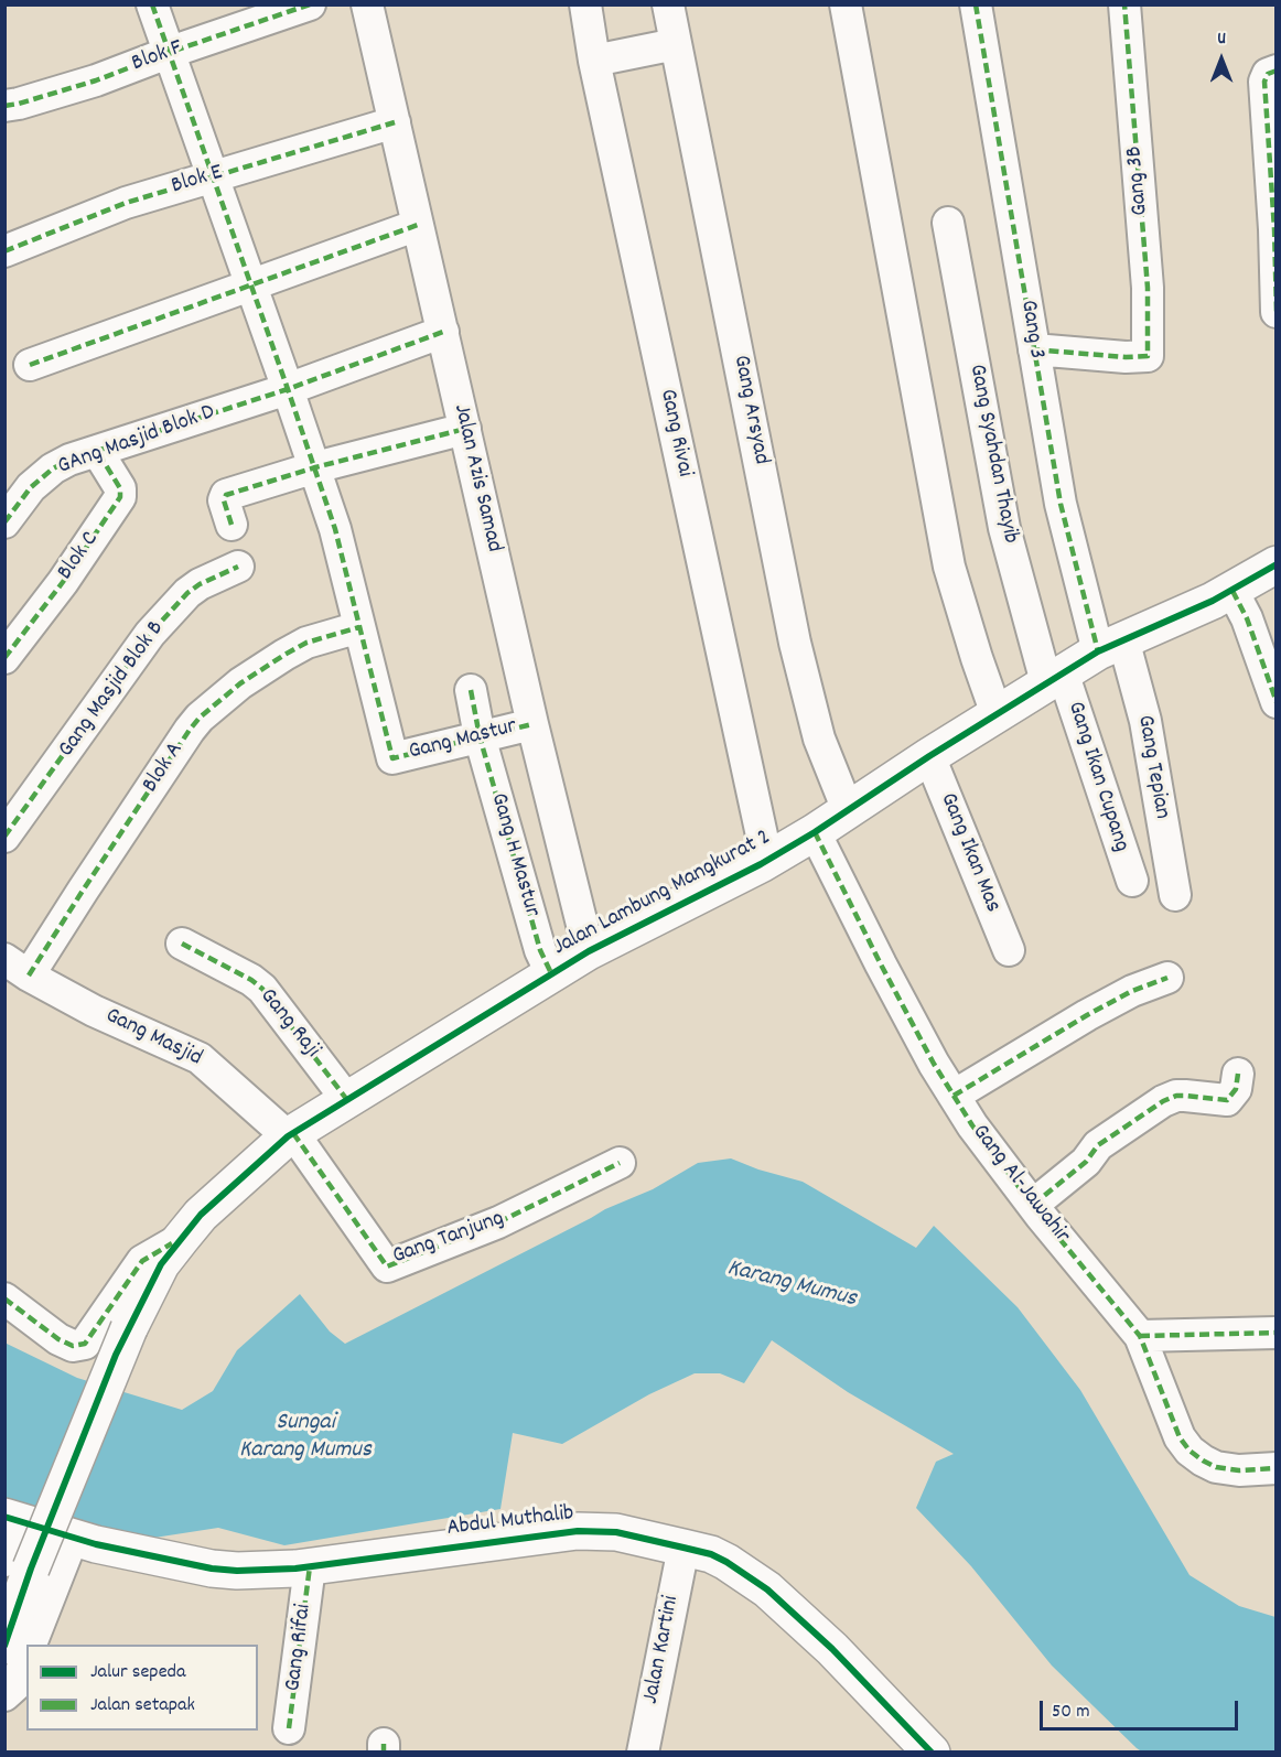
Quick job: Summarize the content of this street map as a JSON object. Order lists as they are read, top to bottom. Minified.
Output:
{"streets":{"street":["Blok F","Blok E","Gang 3B","Gang 3","Gang Arsyad","Gang Rivai","GAng Masjid Blok D","Gang Syahdan Thayib","Jalan Azis Samad","Blok C","Gang Masjid Blok B","Gang Mastur","Gang Tepian","Blok A","Gang Ikan Cupang","Gang Ikan Mas","Gang H Mastur","Jalan Lambung Mangkurat 2","Gang Raji","Gang Masjid","Gang Al-Jawahir","Gang Tanjung","Abdul Muthalib","Gang Rifai","Jalan Kartini"]},"crossings":[["Blok E","Jalan Azis Samad"],["Gang 3B","Gang 3"],["Gang 3","Gang Tepian"],["Gang 3","Jalan Lambung Mangkurat 2"],["Gang Arsyad","Jalan Lambung Mangkurat 2"],["Gang Rivai","Jalan Lambung Mangkurat 2"],["GAng Masjid Blok D","Jalan Azis Samad"],["GAng Masjid Blok D","Blok C"],["Gang Syahdan Thayib","Gang Ikan Cupang"],["Gang Syahdan Thayib","Jalan Lambung Mangkurat 2"],["Jalan Azis Samad","Gang Mastur"],["Jalan Azis Samad","Jalan Lambung Mangkurat 2"],["Gang Mastur","Blok A"],["Gang Mastur","Gang H Mastur"],["Gang Tepian","Jalan Lambung Mangkurat 2"],["Blok A","Gang Masjid"],["Gang Ikan Cupang","Jalan Lambung Mangkurat 2"],["Gang Ikan Mas","Jalan Lambung Mangkurat 2"],["Gang H Mastur","Jalan Lambung Mangkurat 2"],["Jalan Lambung Mangkurat 2","Gang Raji"],["Jalan Lambung Mangkurat 2","Gang Masjid"],["Jalan Lambung Mangkurat 2","Gang Al-Jawahir"],["Jalan Lambung Mangkurat 2","Gang Tanjung"],["Gang Masjid","Gang Tanjung"],["Abdul Muthalib","Gang Rifai"],["Abdul Muthalib","Jalan Kartini"]],"water":["Karang Mumus","Sungai Karang Mumus"],"legend":["Jalur sepeda","Jalan setapak"],"scale_bar":"50 m","north":"top"}
